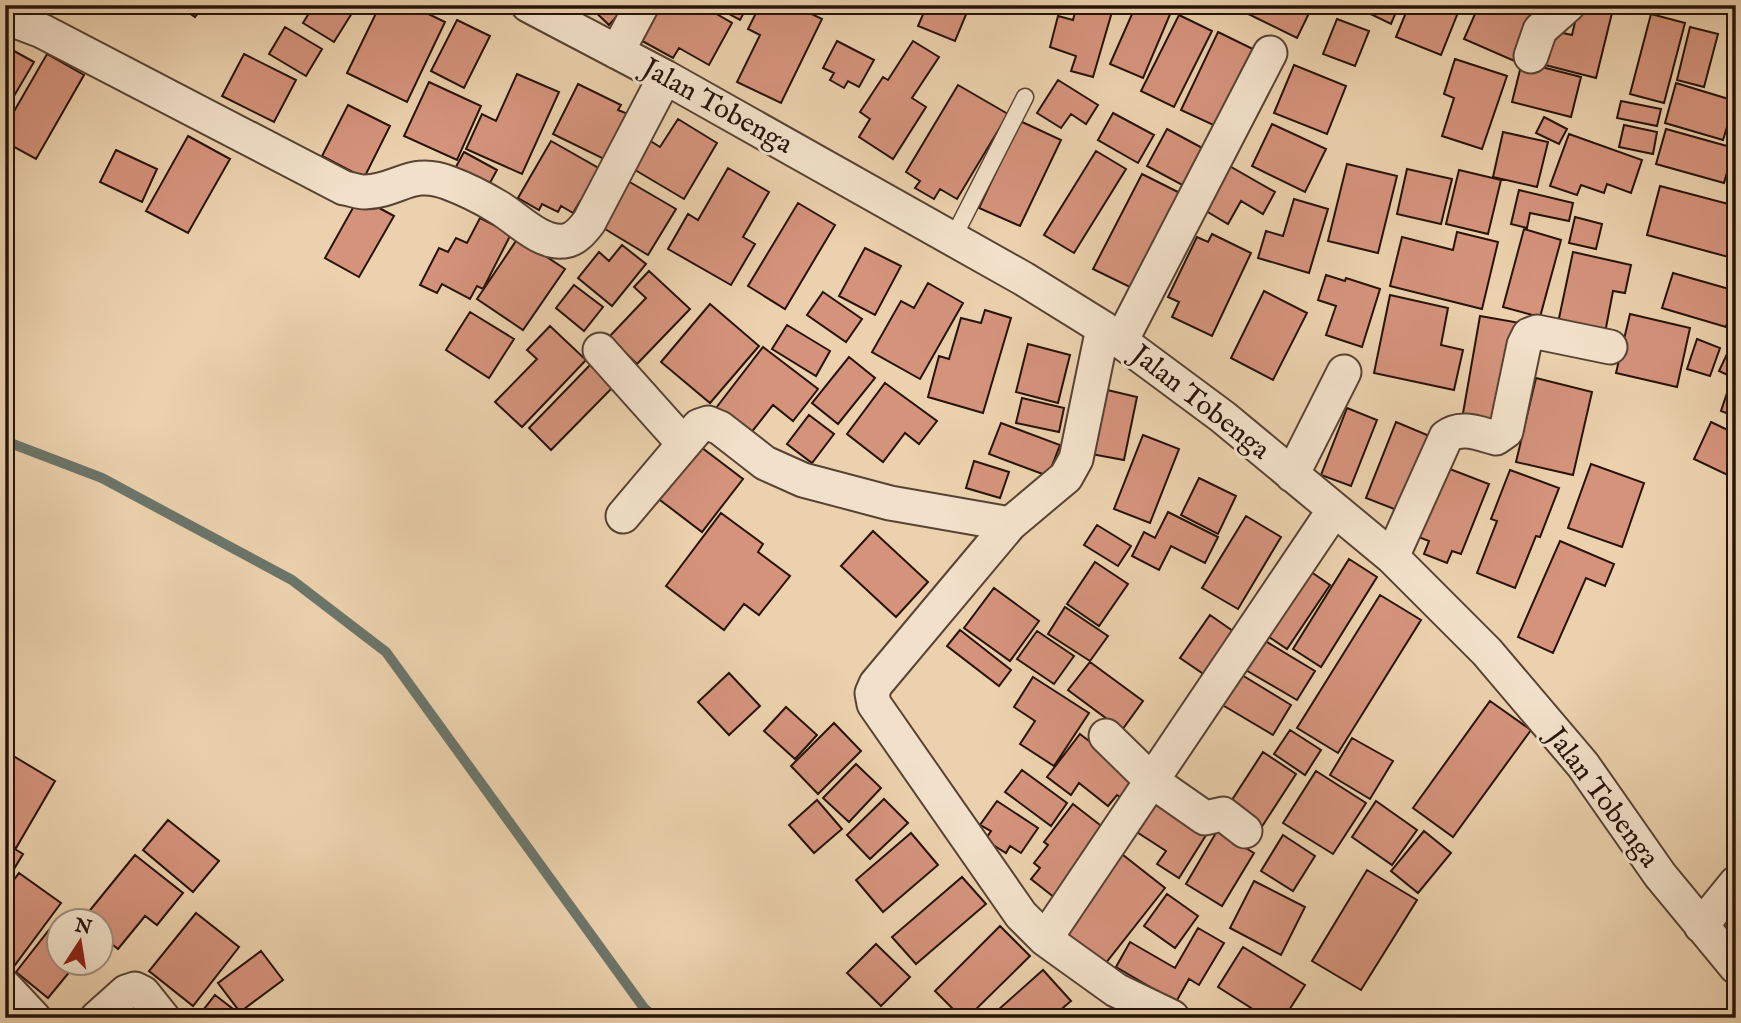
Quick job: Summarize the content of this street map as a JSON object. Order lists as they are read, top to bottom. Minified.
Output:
{"streets":{"street":["Jalan Tobenga"]},"north":"top"}
